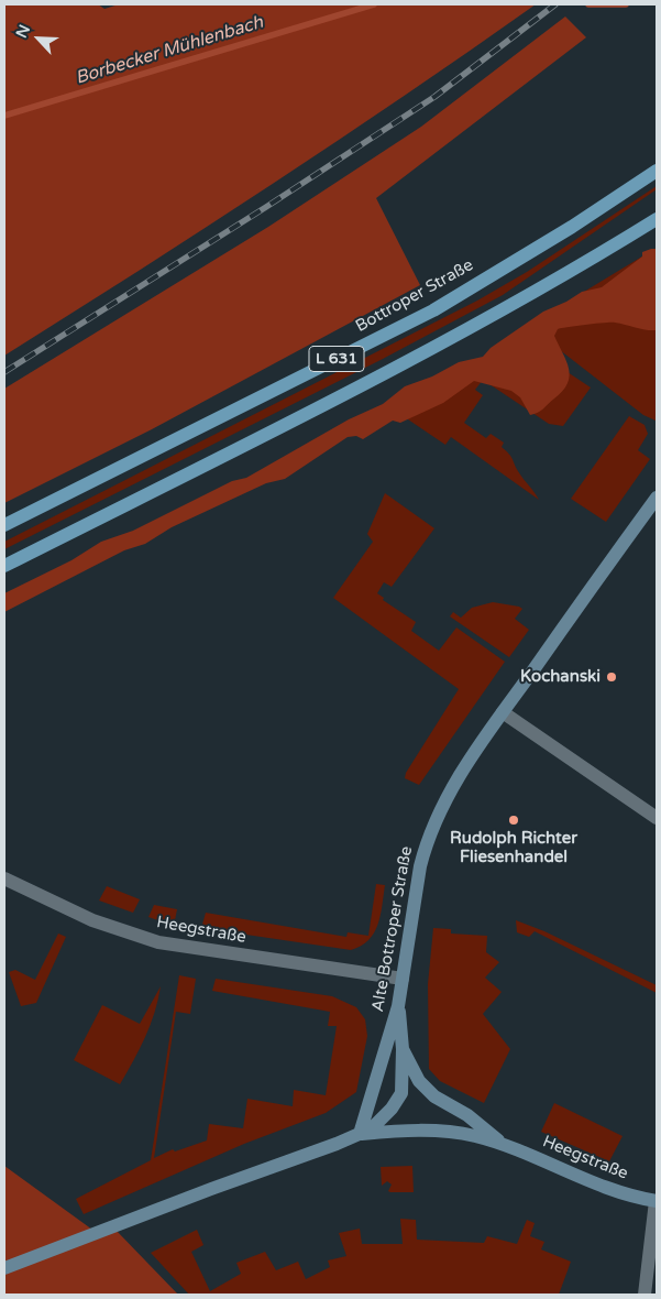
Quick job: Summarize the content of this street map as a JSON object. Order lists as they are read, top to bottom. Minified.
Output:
{"streets":{"main road":["Bottroper Straße","L 631"],"street":["Alte Bottroper Straße","Heegstraße"]},"crossings":[["Alte Bottroper Straße","Heegstraße"]],"water":["Borbecker Mühlenbach"],"places":["Kochanski","Rudolph Richter Fliesenhandel"],"north":"top left"}
